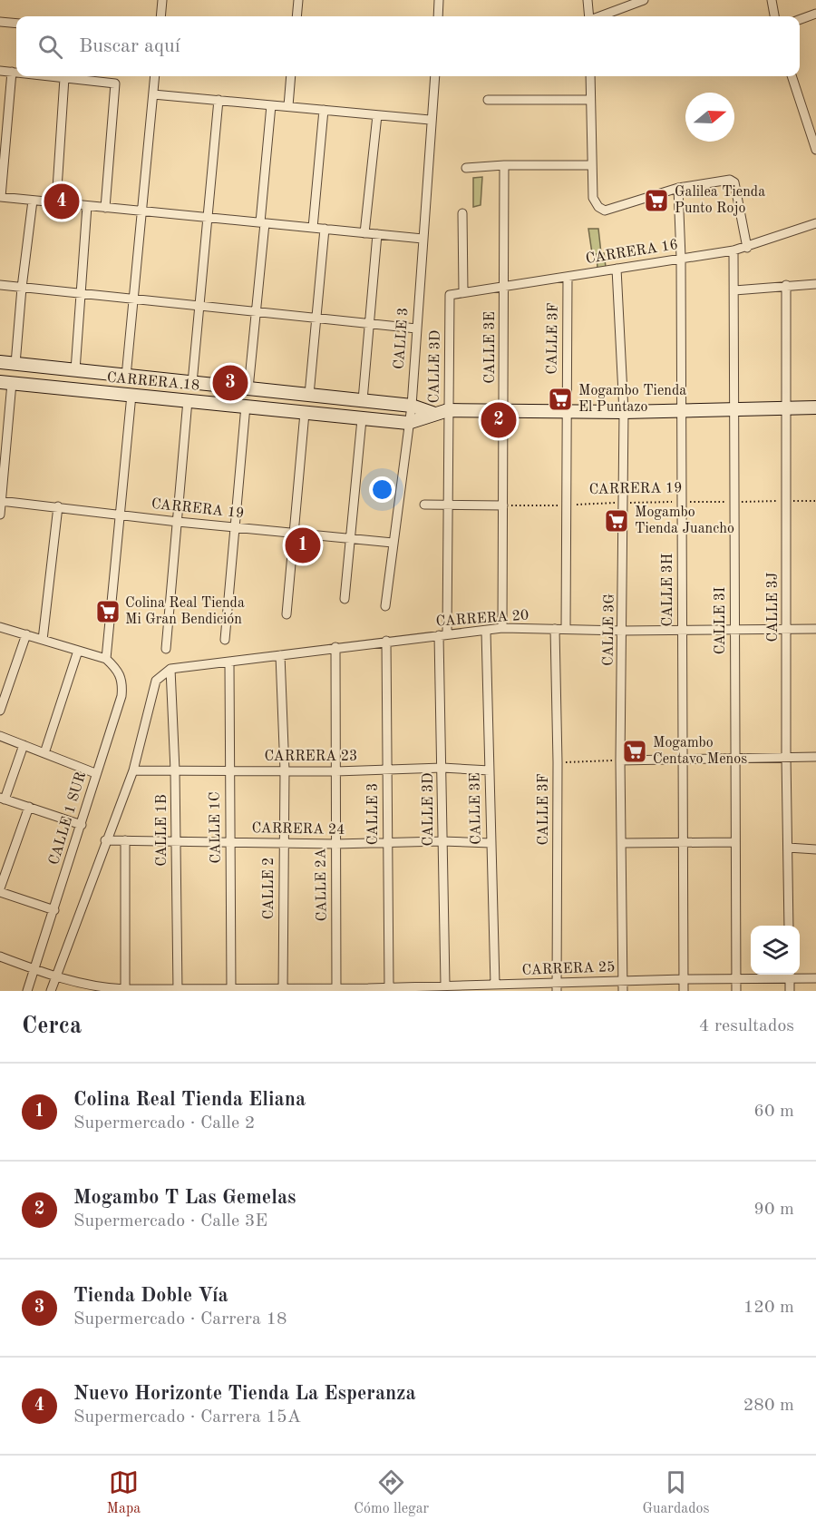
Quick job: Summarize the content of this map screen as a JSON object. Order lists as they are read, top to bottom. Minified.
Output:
{"streets":{"street":["CARRERA 16","CALLE 3","CALLE 3F","CALLE 3E","CALLE 3D","CARRERA 18","CARRERA 19","CALLE 3H","CALLE 3J","CARRERA 20","CALLE 3I","CALLE 3G","CARRERA 23","CALLE 1 SUR","CALLE 1C","CARRERA 24","CALLE 1B","CALLE 2A","CALLE 2","CARRERA 25"]},"crossings":[["CARRERA 16","CALLE 3F"],["CARRERA 16","CALLE 3E"],["CARRERA 16","CALLE 3D"],["CARRERA 16","CALLE 3H"],["CARRERA 16","CALLE 3I"],["CARRERA 16","CALLE 3G"],["CALLE 3","CARRERA 18"],["CALLE 3","CARRERA 19"],["CALLE 3","CARRERA 20"],["CALLE 3","CARRERA 23"],["CALLE 3","CARRERA 24"],["CALLE 3","CARRERA 25"],["CALLE 3F","CARRERA 18"],["CALLE 3F","CARRERA 19"],["CALLE 3F","CARRERA 20"],["CALLE 3F","CARRERA 25"],["CALLE 3E","CARRERA 18"],["CALLE 3E","CARRERA 19"],["CALLE 3E","CARRERA 20"],["CALLE 3E","CARRERA 23"],["CALLE 3E","CARRERA 24"],["CALLE 3E","CARRERA 25"],["CALLE 3D","CARRERA 18"],["CALLE 3D","CARRERA 20"],["CALLE 3D","CARRERA 23"],["CALLE 3D","CARRERA 24"],["CALLE 3D","CARRERA 25"],["CARRERA 18","CALLE 3H"],["CARRERA 18","CALLE 3J"],["CARRERA 18","CALLE 3I"],["CARRERA 18","CALLE 3G"],["CARRERA 19","CALLE 3H"],["CARRERA 19","CALLE 3J"],["CARRERA 19","CALLE 3I"],["CARRERA 19","CALLE 3G"],["CALLE 3H","CARRERA 20"],["CALLE 3H","CARRERA 25"],["CALLE 3J","CARRERA 20"],["CARRERA 20","CALLE 3I"],["CARRERA 20","CALLE 3G"],["CARRERA 20","CALLE 1C"],["CARRERA 20","CALLE 1B"],["CARRERA 20","CALLE 2A"],["CARRERA 20","CALLE 2"],["CALLE 3I","CARRERA 25"],["CALLE 3G","CARRERA 25"],["CARRERA 23","CALLE 1C"],["CARRERA 23","CALLE 1B"],["CARRERA 23","CALLE 2A"],["CARRERA 23","CALLE 2"],["CALLE 1 SUR","CARRERA 25"],["CALLE 1C","CARRERA 24"],["CALLE 1C","CARRERA 25"],["CARRERA 24","CALLE 1B"],["CARRERA 24","CALLE 2A"],["CARRERA 24","CALLE 2"],["CALLE 1B","CARRERA 25"],["CALLE 2A","CARRERA 25"],["CALLE 2","CARRERA 25"]],"places":{"supermarket":["Galilea Tienda Punto Rojo","Mogambo Tienda El Puntazo","Mogambo Tienda Juancho","Colina Real Tienda Mi Gran Bendición","Mogambo Centavo Menos"]},"north":"right","page":{"search":"Buscar aquí","pins":["4","3","2","1"],"heading":["Cerca","4 resultados"],"list":[{"mark":"1","name":"Colina Real Tienda Eliana","note":"Supermercado · Calle 2","value":"60 m"},{"mark":"2","name":"Mogambo T Las Gemelas","note":"Supermercado · Calle 3E","value":"90 m"},{"mark":"3","name":"Tienda Doble Vía","note":"Supermercado · Carrera 18","value":"120 m"},{"mark":"4","name":"Nuevo Horizonte Tienda La Esperanza","note":"Supermercado · Carrera 15A","value":"280 m"}],"nav":["Mapa","Cómo llegar","Guardados"]}}
